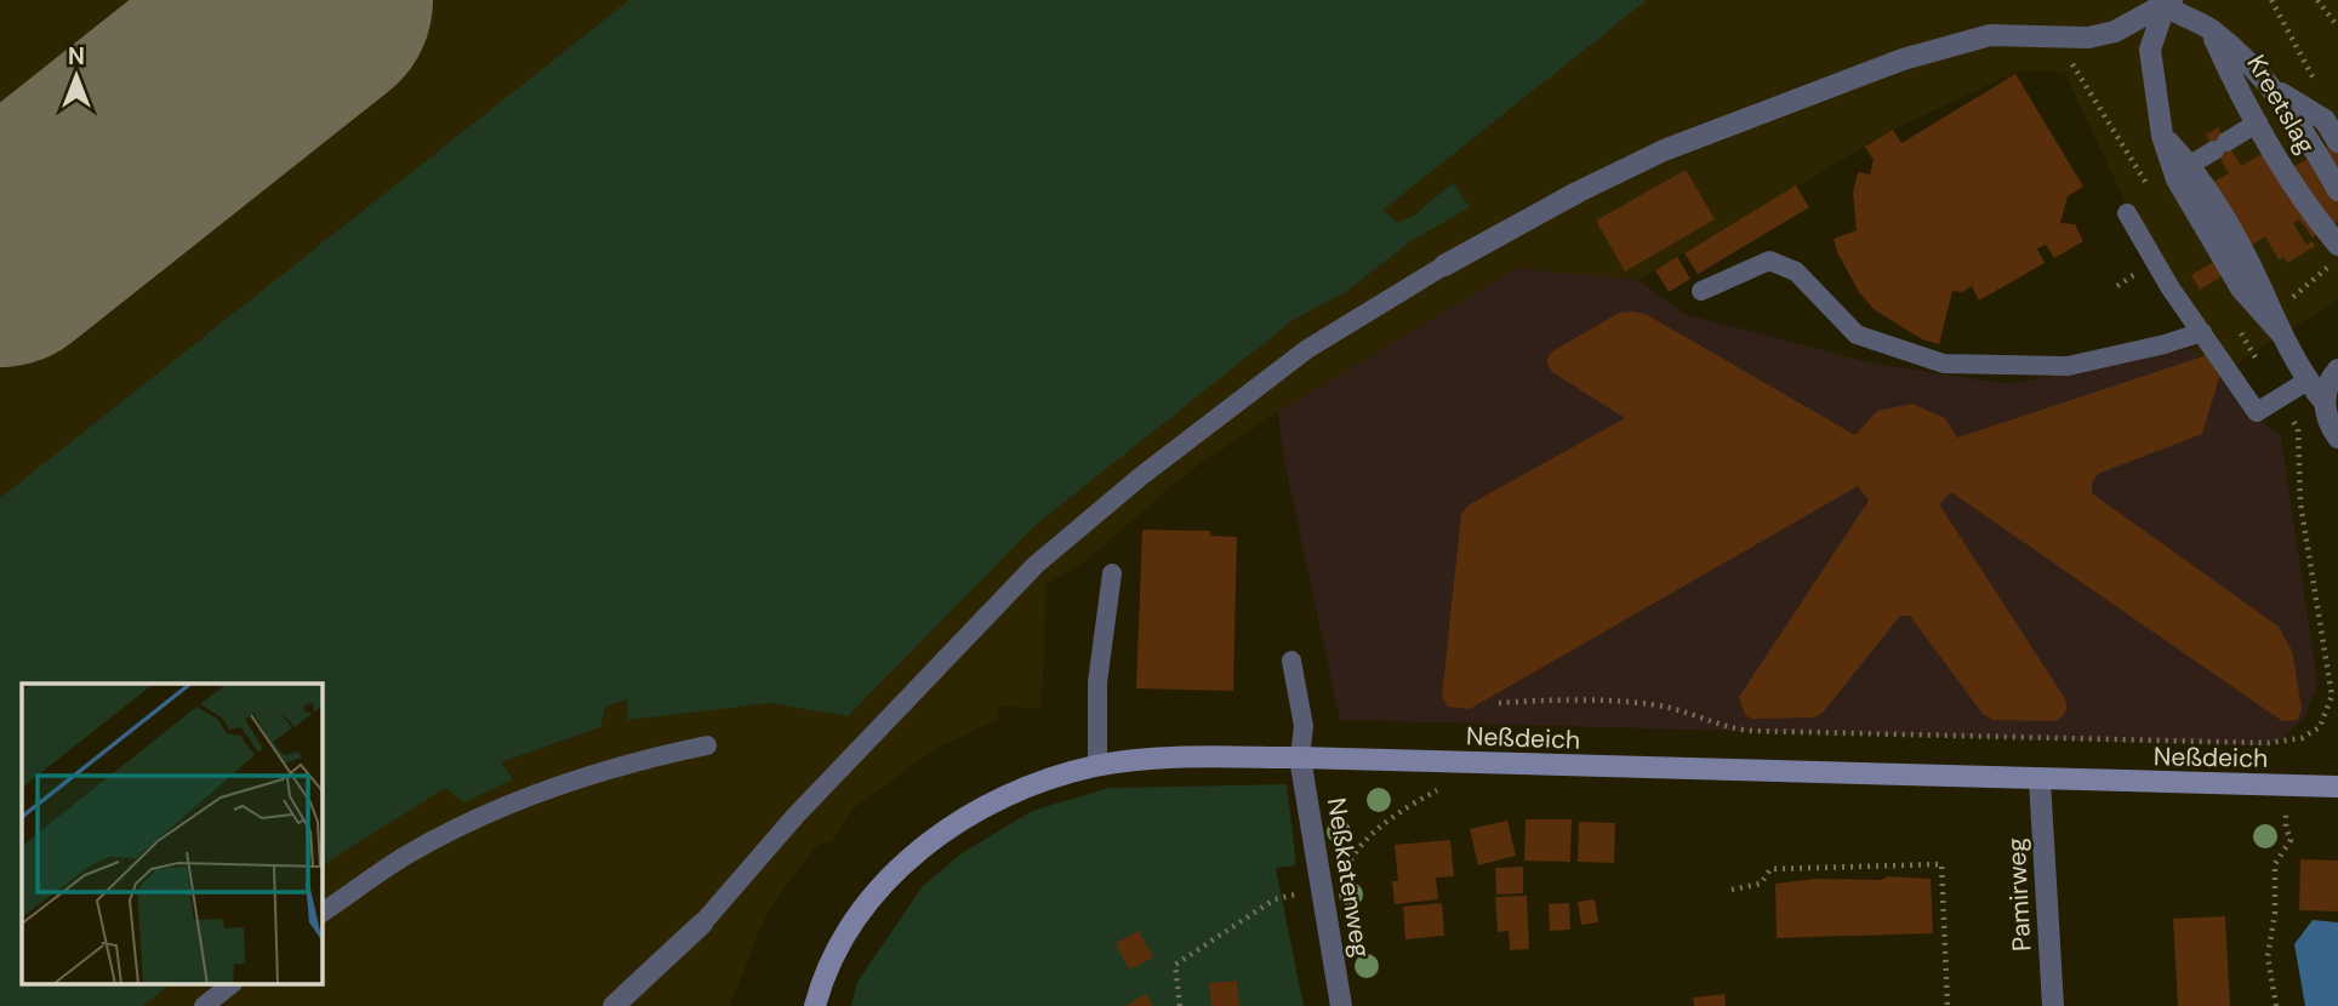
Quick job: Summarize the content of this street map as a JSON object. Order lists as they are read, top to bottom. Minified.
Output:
{"streets":{"street":["Kreetslag","Neßdeich","Neßkatenweg","Pamirweg"]},"crossings":[["Neßdeich","Neßkatenweg"],["Neßdeich","Pamirweg"]],"north":"top"}
